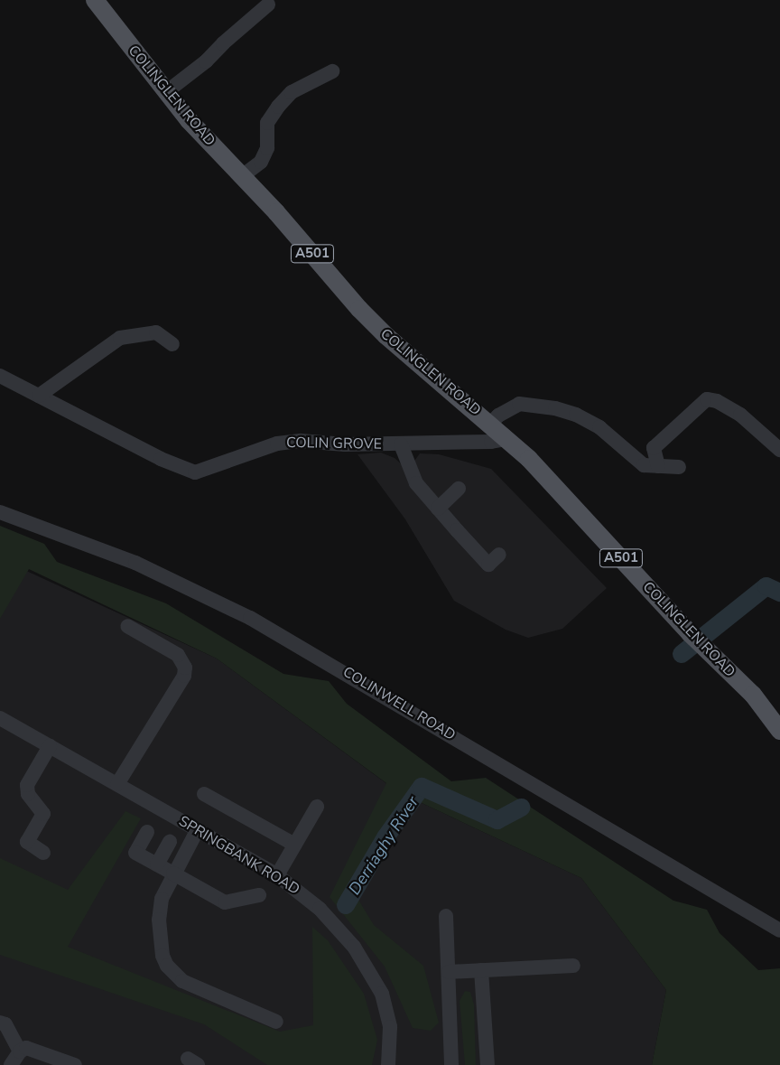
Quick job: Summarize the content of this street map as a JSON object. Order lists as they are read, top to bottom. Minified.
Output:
{"streets":{"main road":["COLINGLEN ROAD","A501"],"street":["COLIN GROVE","COLINWELL ROAD","SPRINGBANK ROAD"]},"crossings":[["COLINGLEN ROAD","COLIN GROVE"]],"water":["Derriaghy River"]}
